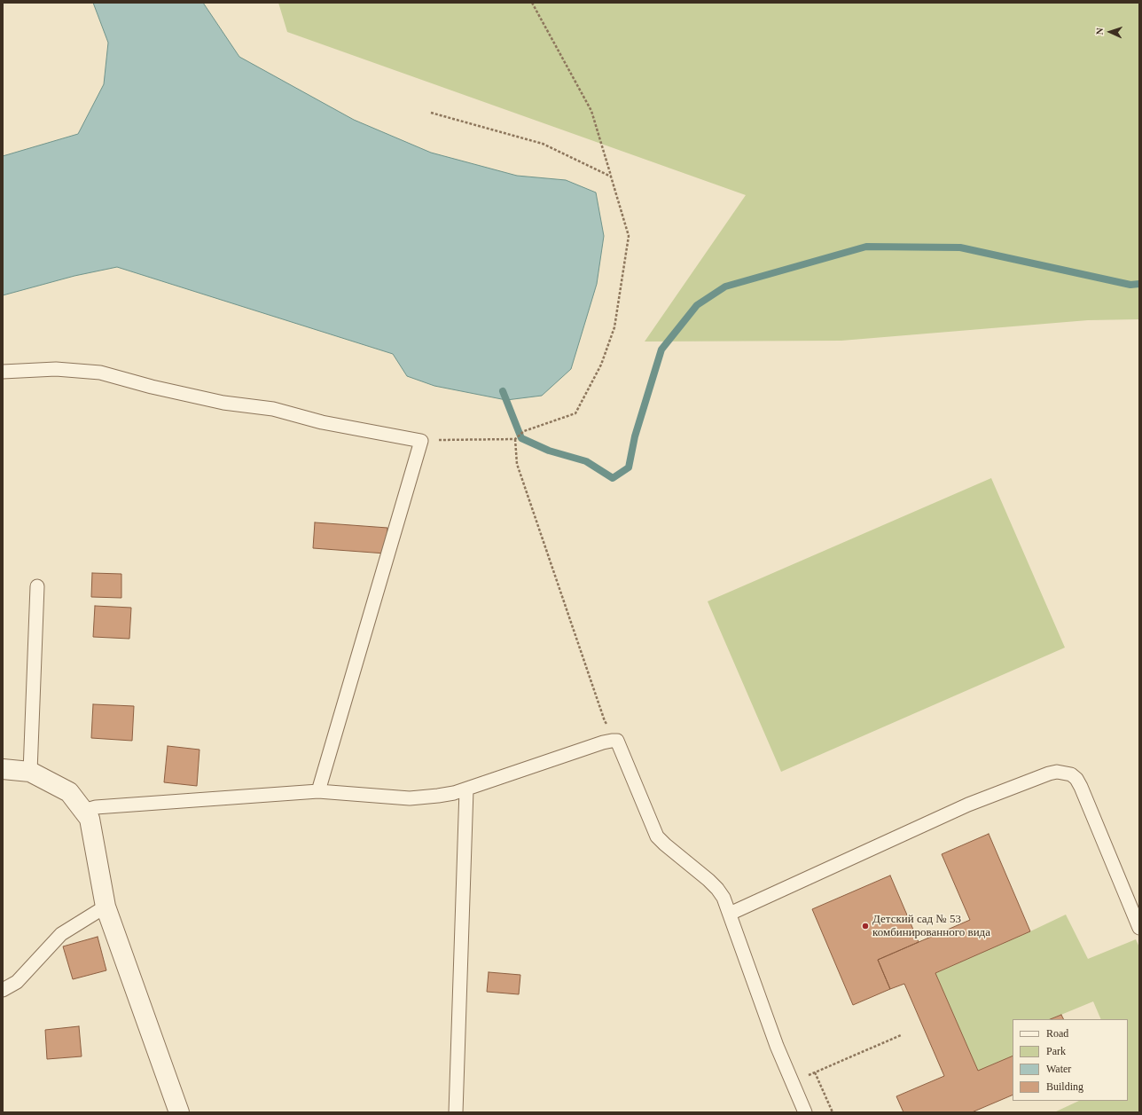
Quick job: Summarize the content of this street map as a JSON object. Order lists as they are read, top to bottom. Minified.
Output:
{"places":["Детский сад № 53 комбинированного вида"],"legend":["Road","Park","Water","Building"],"north":"left"}
